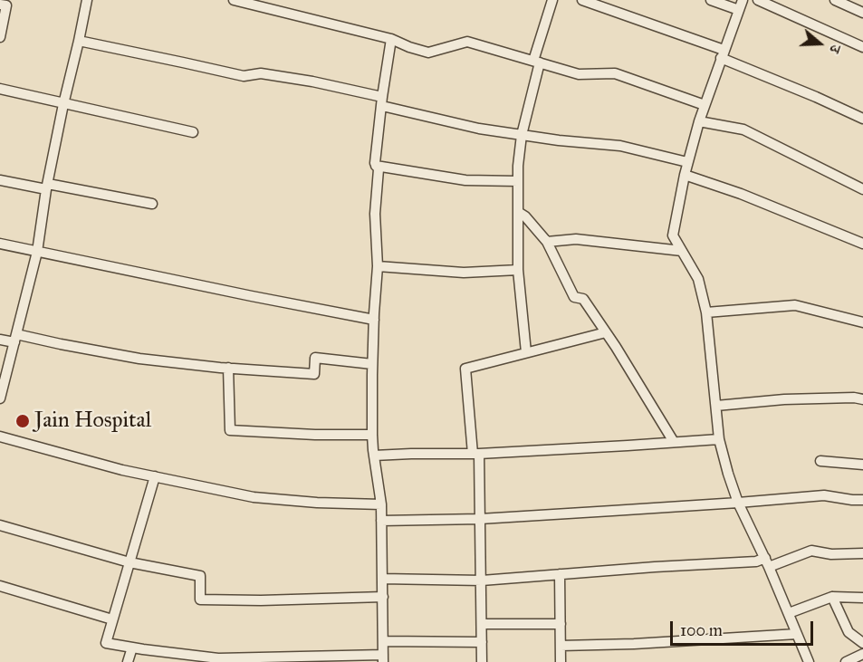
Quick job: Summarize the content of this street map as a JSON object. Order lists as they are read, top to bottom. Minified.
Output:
{"places":["Jain Hospital"],"scale_bar":"100 m","north":"right"}
